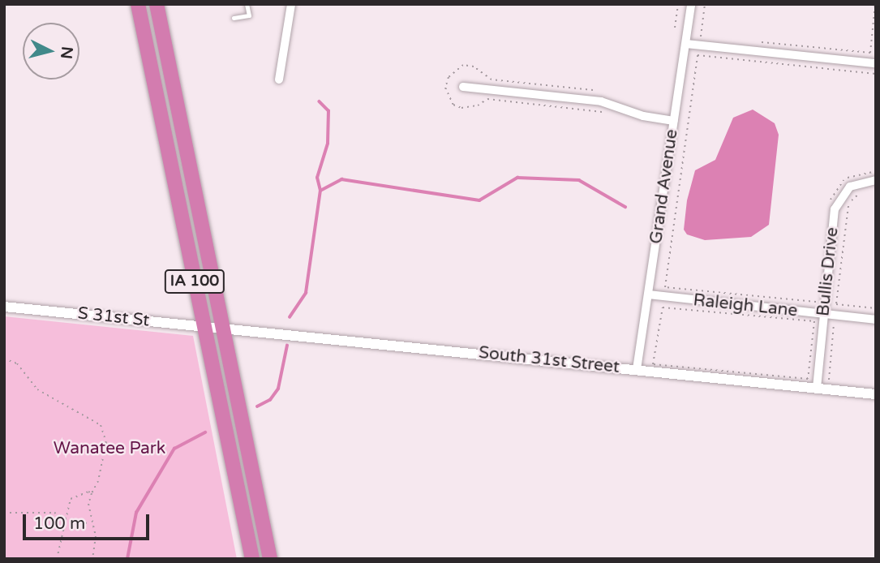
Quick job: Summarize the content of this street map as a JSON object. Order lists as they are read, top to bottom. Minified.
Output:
{"streets":{"highway":["IA 100"],"street":["Grand Avenue","Bullis Drive","Raleigh Lane","S 31st St","South 31st Street"]},"crossings":[["Grand Avenue","Raleigh Lane"],["Grand Avenue","South 31st Street"],["Bullis Drive","Raleigh Lane"],["Bullis Drive","South 31st Street"],["IA 100","S 31st St"],["IA 100","South 31st Street"],["S 31st St","South 31st Street"]],"parks":["Wanatee Park"],"scale_bar":"100 m","north":"right"}
